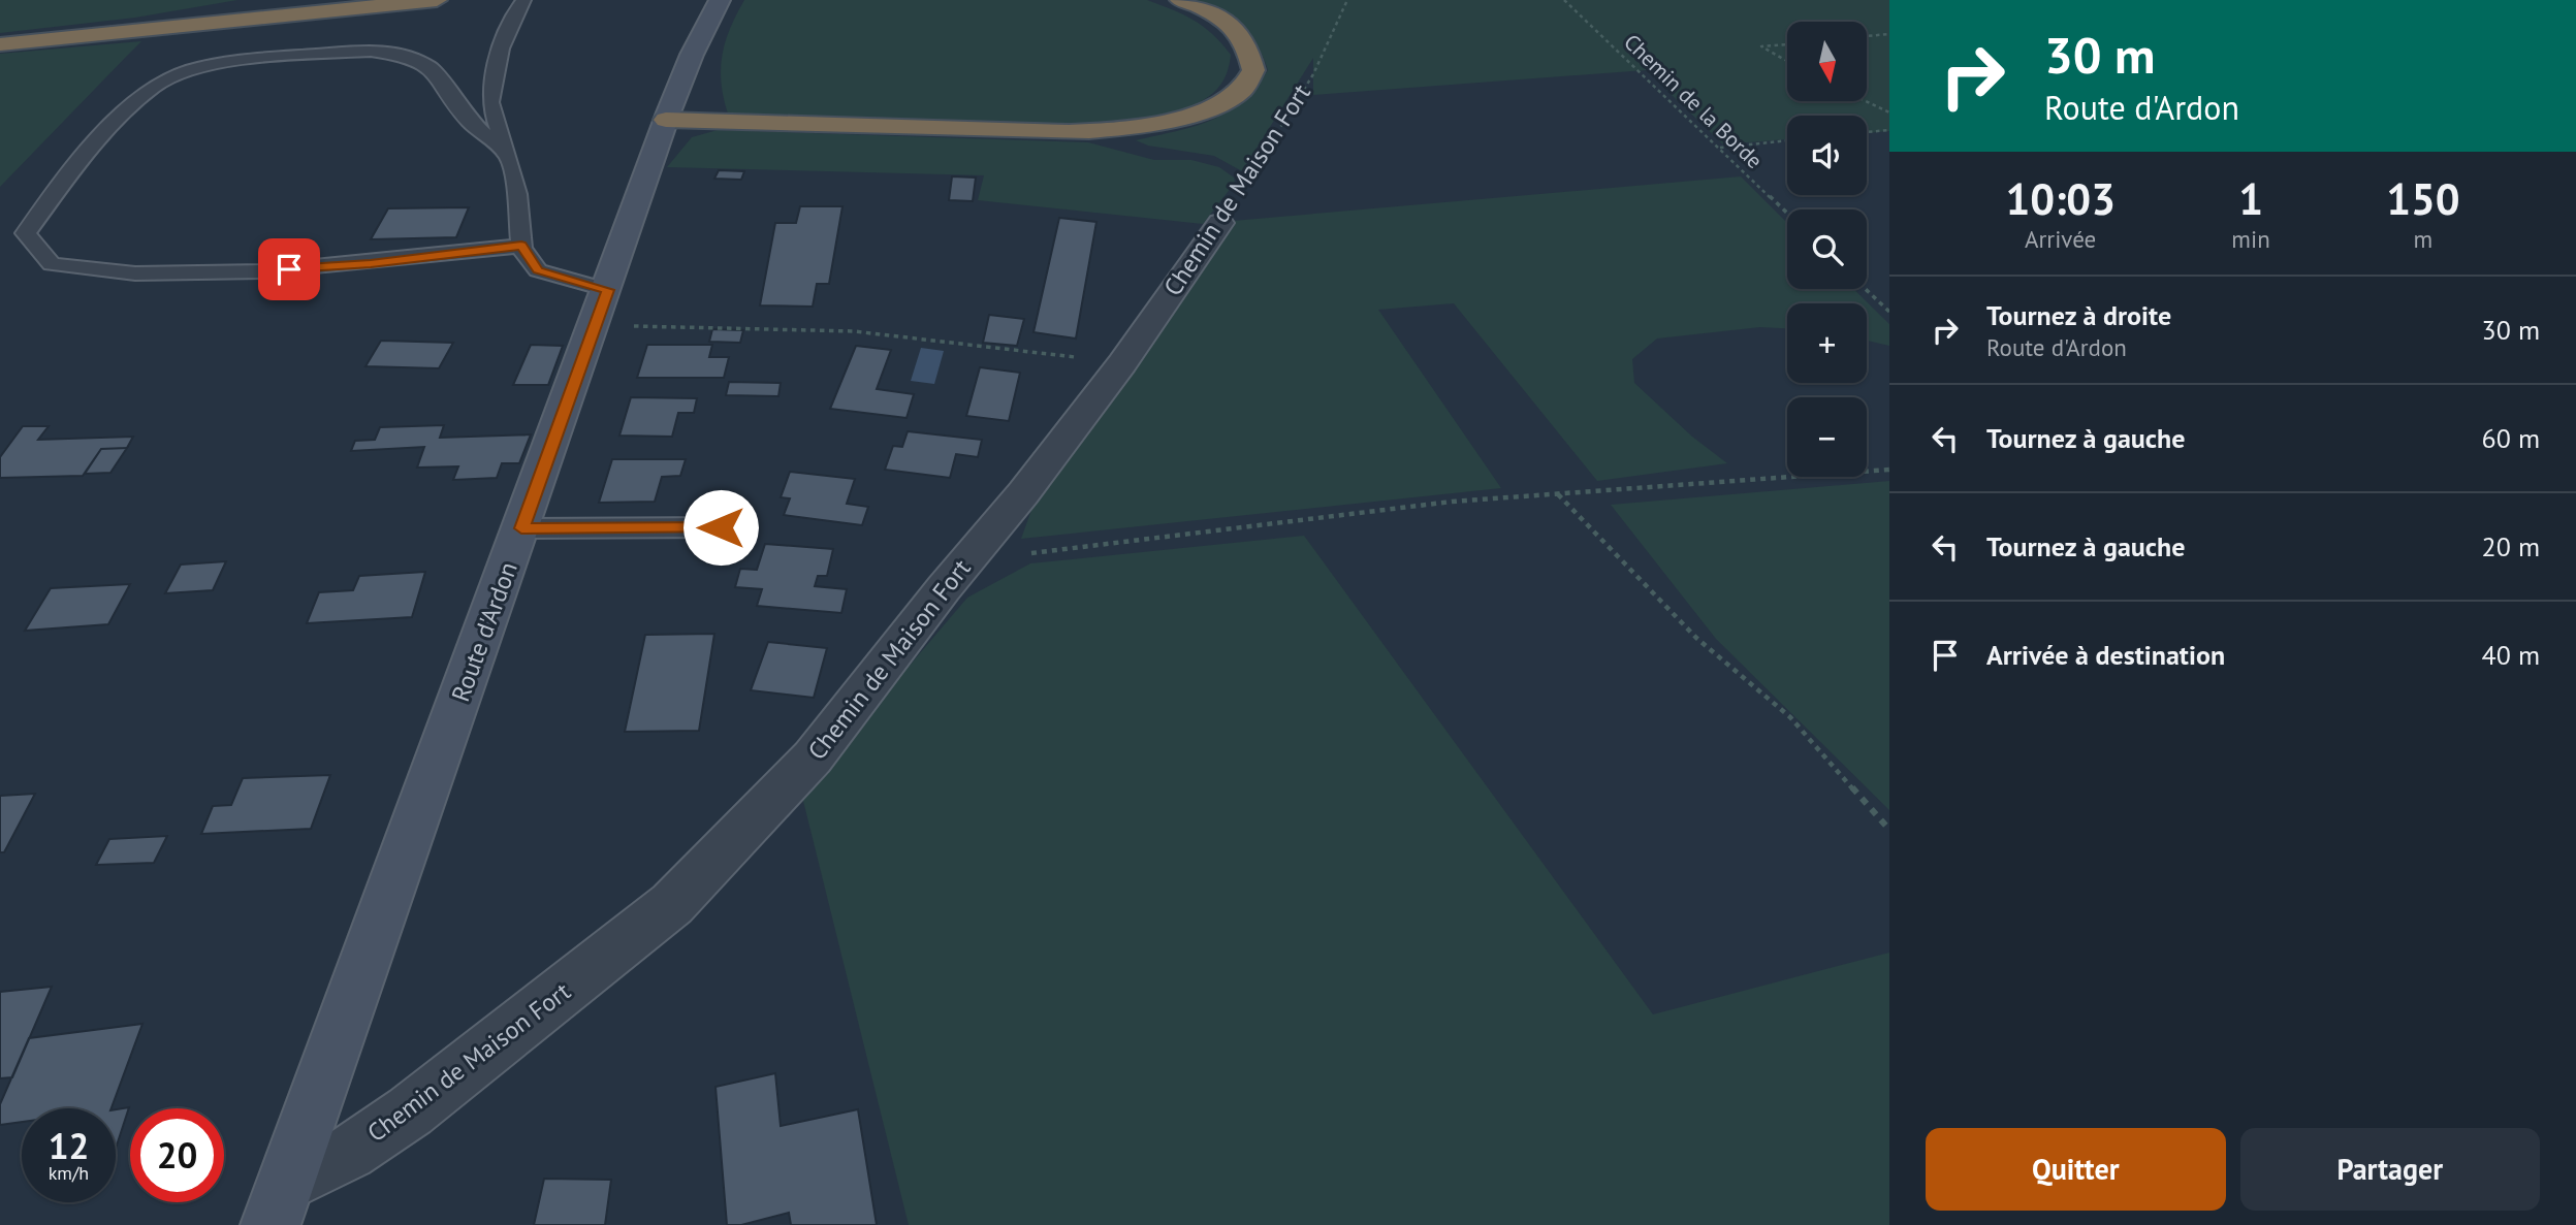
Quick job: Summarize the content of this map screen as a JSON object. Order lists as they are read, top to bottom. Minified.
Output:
{"streets":{"street":["Chemin de Maison Fort","Route d'Ardon"],"path":["Chemin de la Borde"]},"crossings":[["Chemin de Maison Fort","Route d'Ardon"]],"north":"bottom","page":{"turn":["30 m","Route d'Ardon"],"map_buttons":["+","−"],"eta":["10:03","Arrivée","1","min","150","m"],"list":[{"name":"Tournez à droite","note":"Route d'Ardon","value":"30 m"},{"name":"Tournez à gauche","value":"60 m"},{"name":"Tournez à gauche","value":"20 m"},{"name":"Arrivée à destination","value":"40 m"}],"speed":"12 km/h","limit":"20","buttons":["Quitter","Partager"]}}
